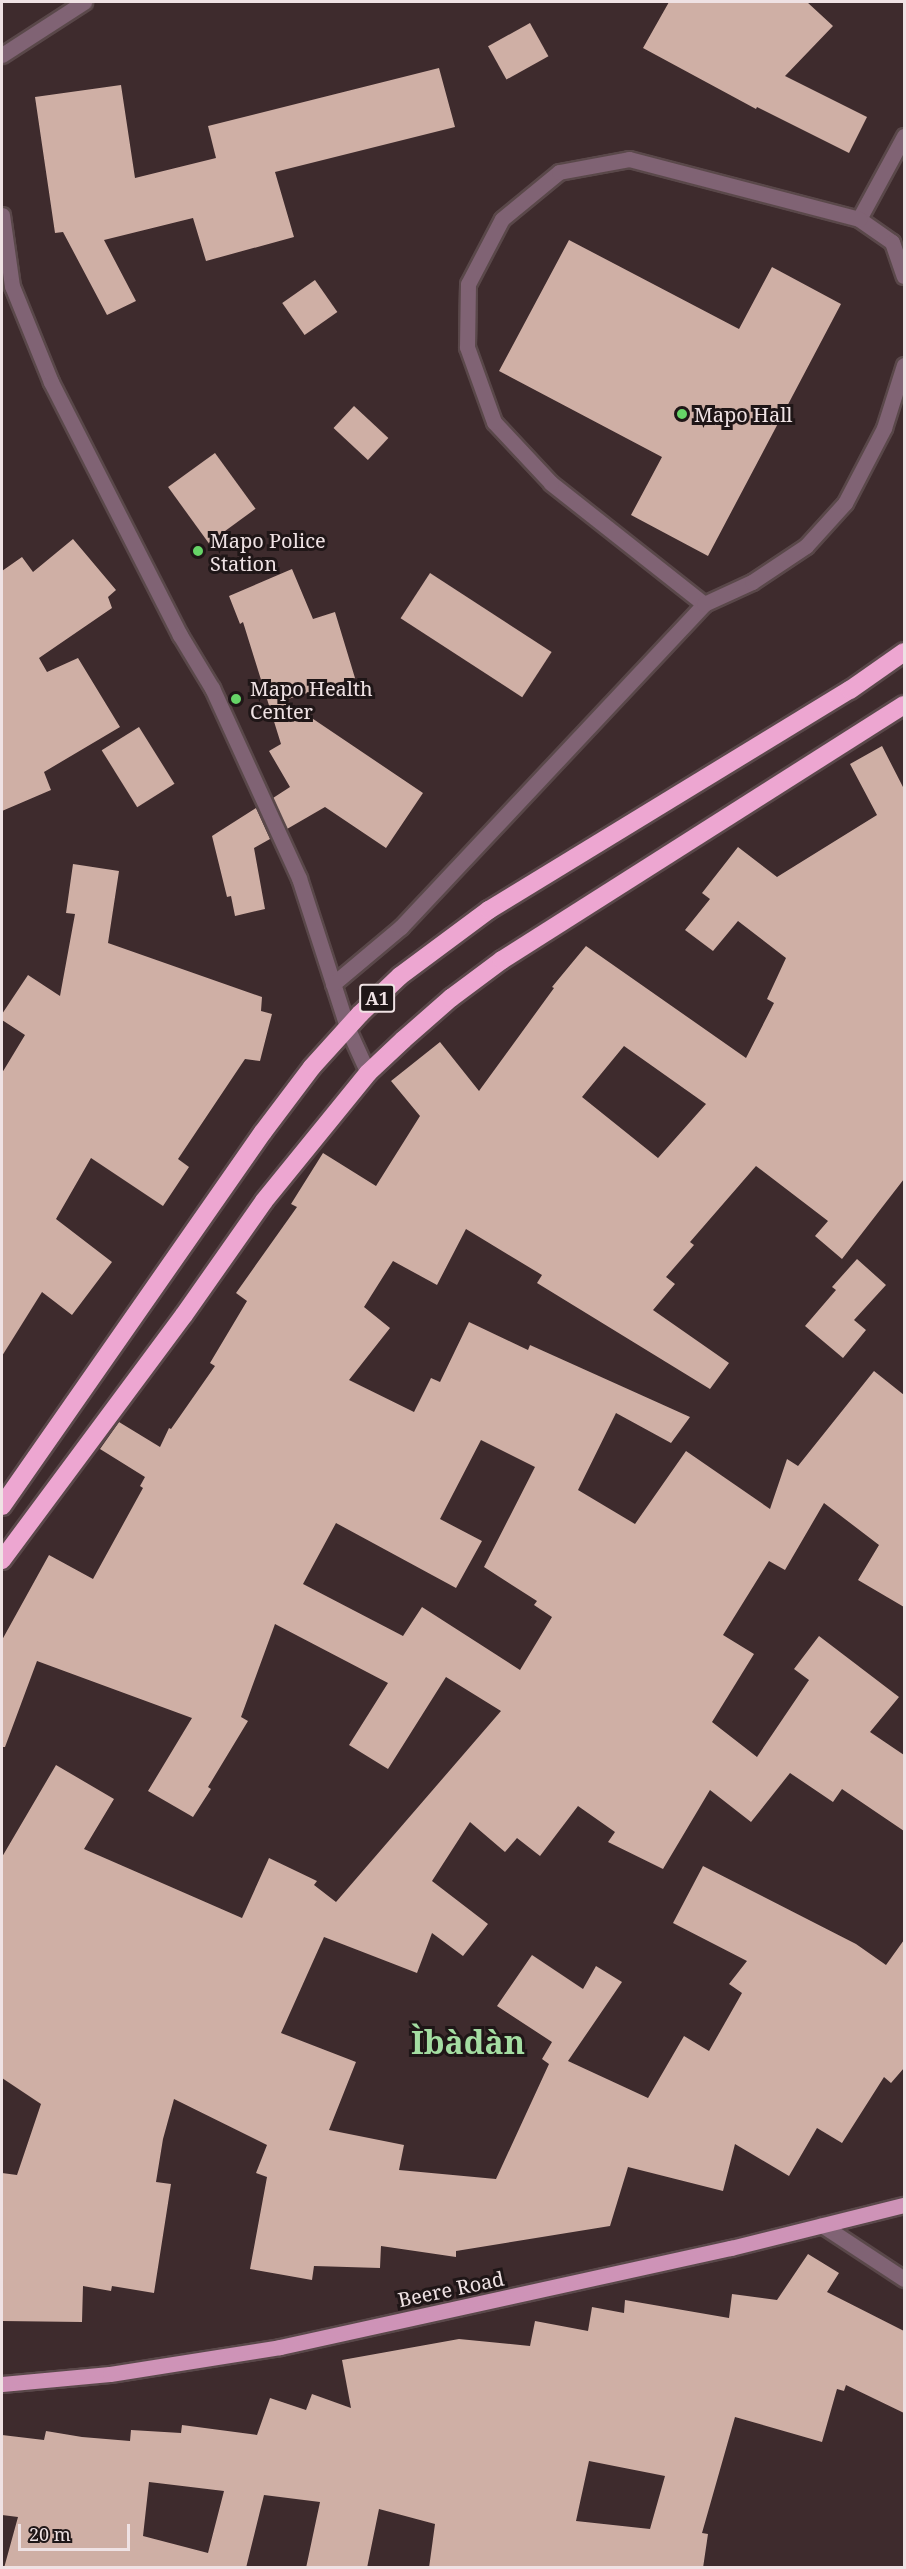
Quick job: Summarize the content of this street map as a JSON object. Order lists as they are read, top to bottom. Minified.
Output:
{"streets":{"highway":["A1"],"main road":["Beere Road"]},"districts":["Ìbàdàn"],"places":["Mapo Hall","Mapo Police Station","Mapo Health Center"],"scale_bar":"20 m"}
